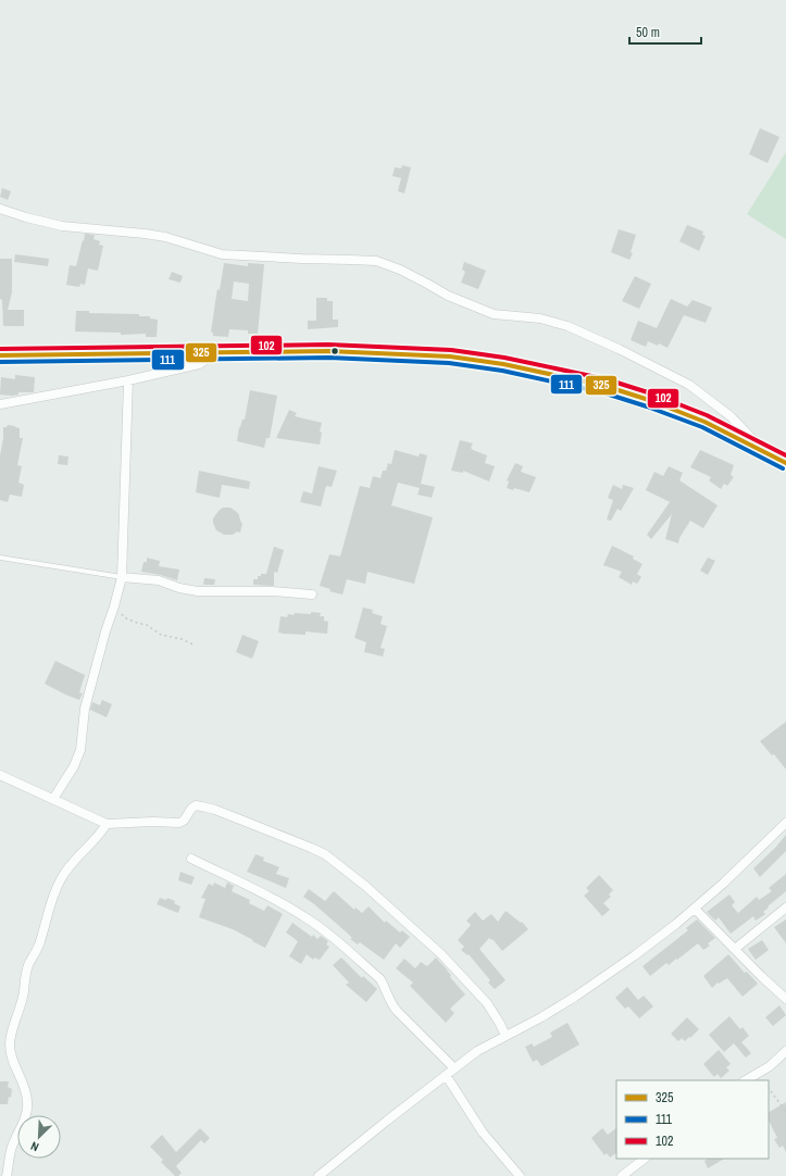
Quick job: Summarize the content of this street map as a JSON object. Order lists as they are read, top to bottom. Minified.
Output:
{"lines":["transit line 102","transit line 325","transit line 111"],"legend":["325","111","102"],"scale_bar":"50 m","north":"bottom left"}
